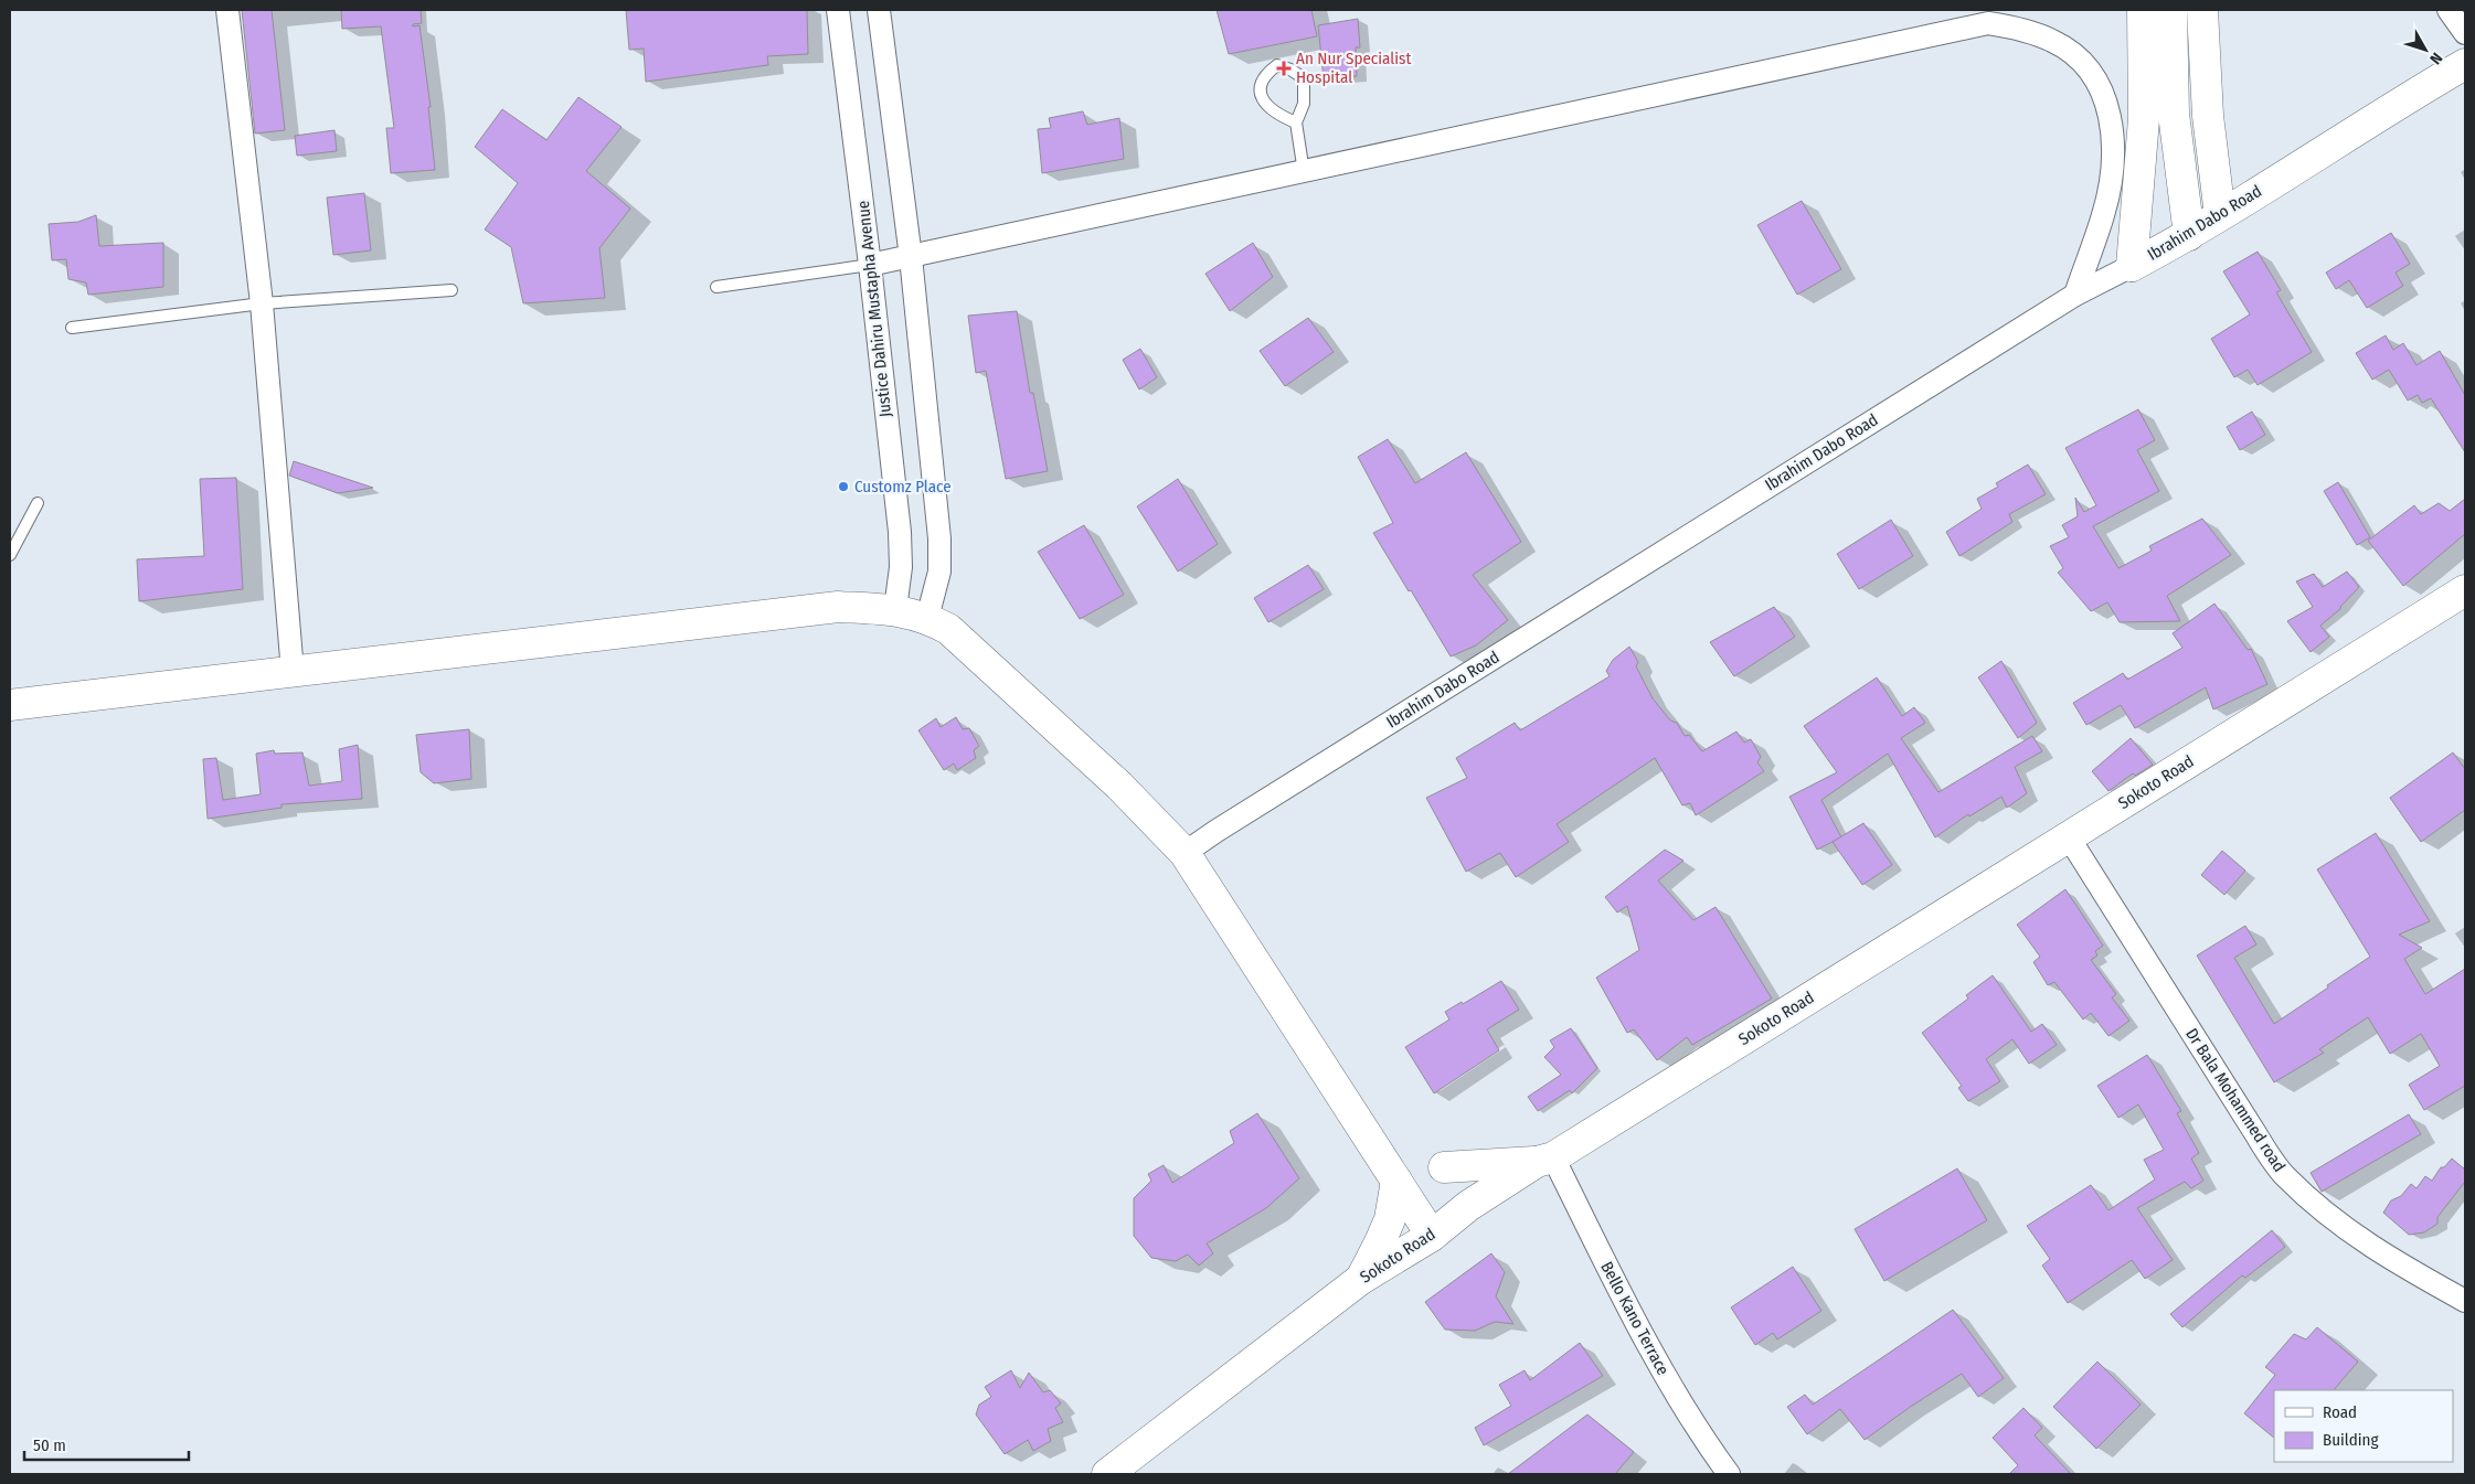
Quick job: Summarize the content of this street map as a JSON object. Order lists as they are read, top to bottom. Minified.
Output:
{"streets":{"street":["Ibrahim Dabo Road","Justice Dahiru Mustapha Avenue","Sokoto Road","Dr Bala Mohammed road","Bello Kano Terrace"]},"crossings":[["Sokoto Road","Dr Bala Mohammed road"],["Sokoto Road","Bello Kano Terrace"]],"places":{"health":["An Nur Specialist Hospital"],"other":["Customz Place"]},"legend":["Road","Building"],"scale_bar":"50 m","north":"bottom right"}
